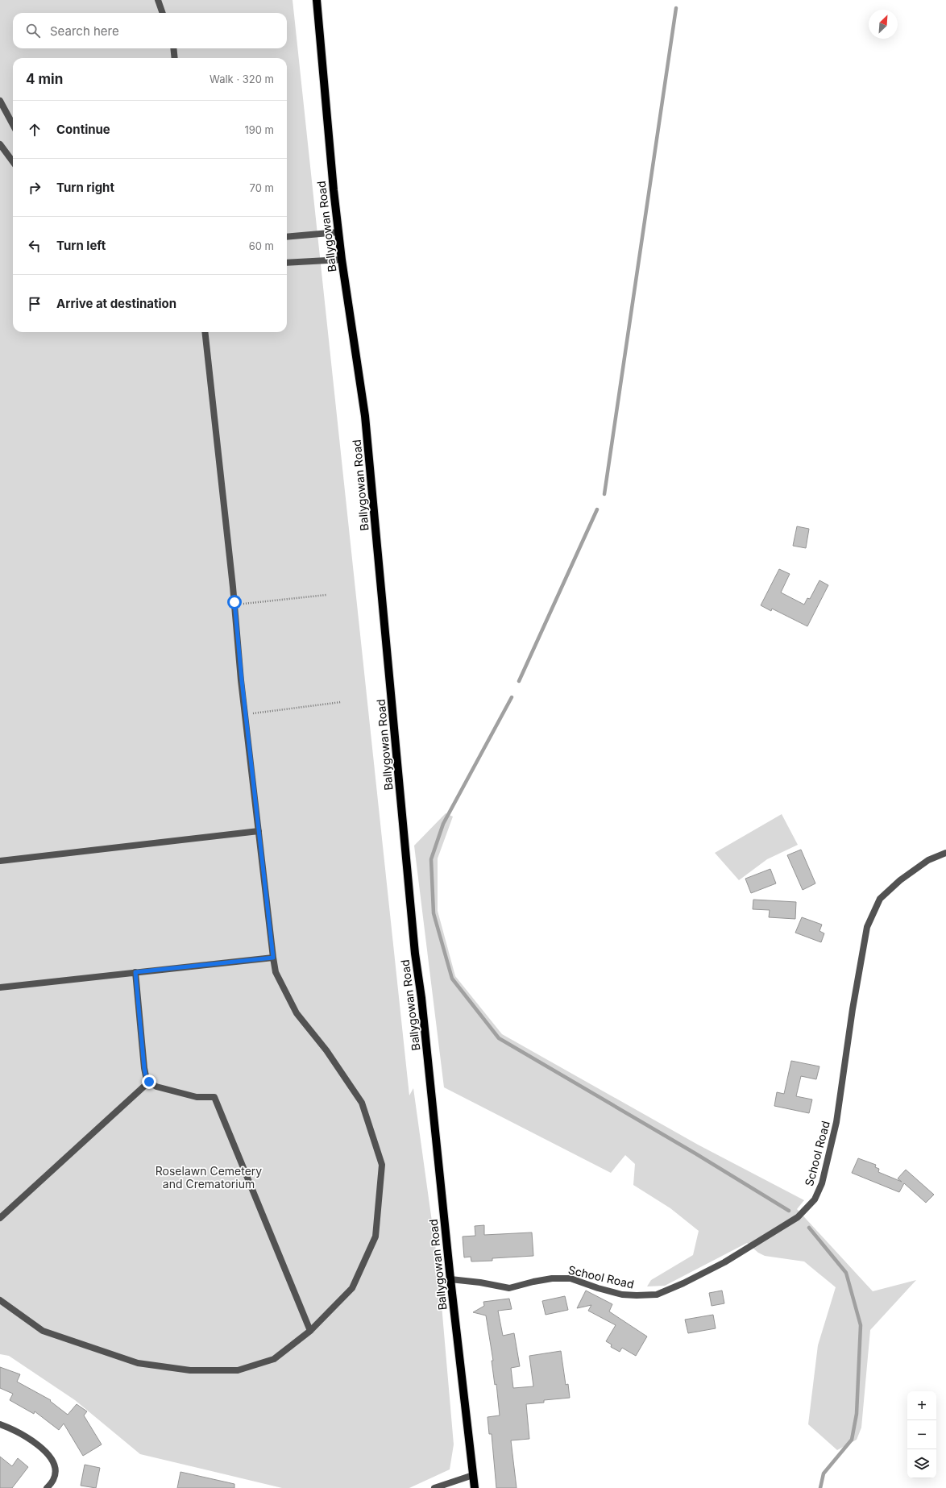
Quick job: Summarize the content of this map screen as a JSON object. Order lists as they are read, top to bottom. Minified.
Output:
{"streets":{"main road":["Ballygowan Road"],"street":["School Road"]},"crossings":[["Ballygowan Road","School Road"]],"parks":["Roselawn Cemetery and Crematorium"],"north":"top right","page":{"search":"Search here","heading":["4 min","Walk · 320 m"],"list":[["Continue","190 m"],["Turn right","70 m"],["Turn left","60 m"],"Arrive at destination"],"map_buttons":["+","−"]}}
